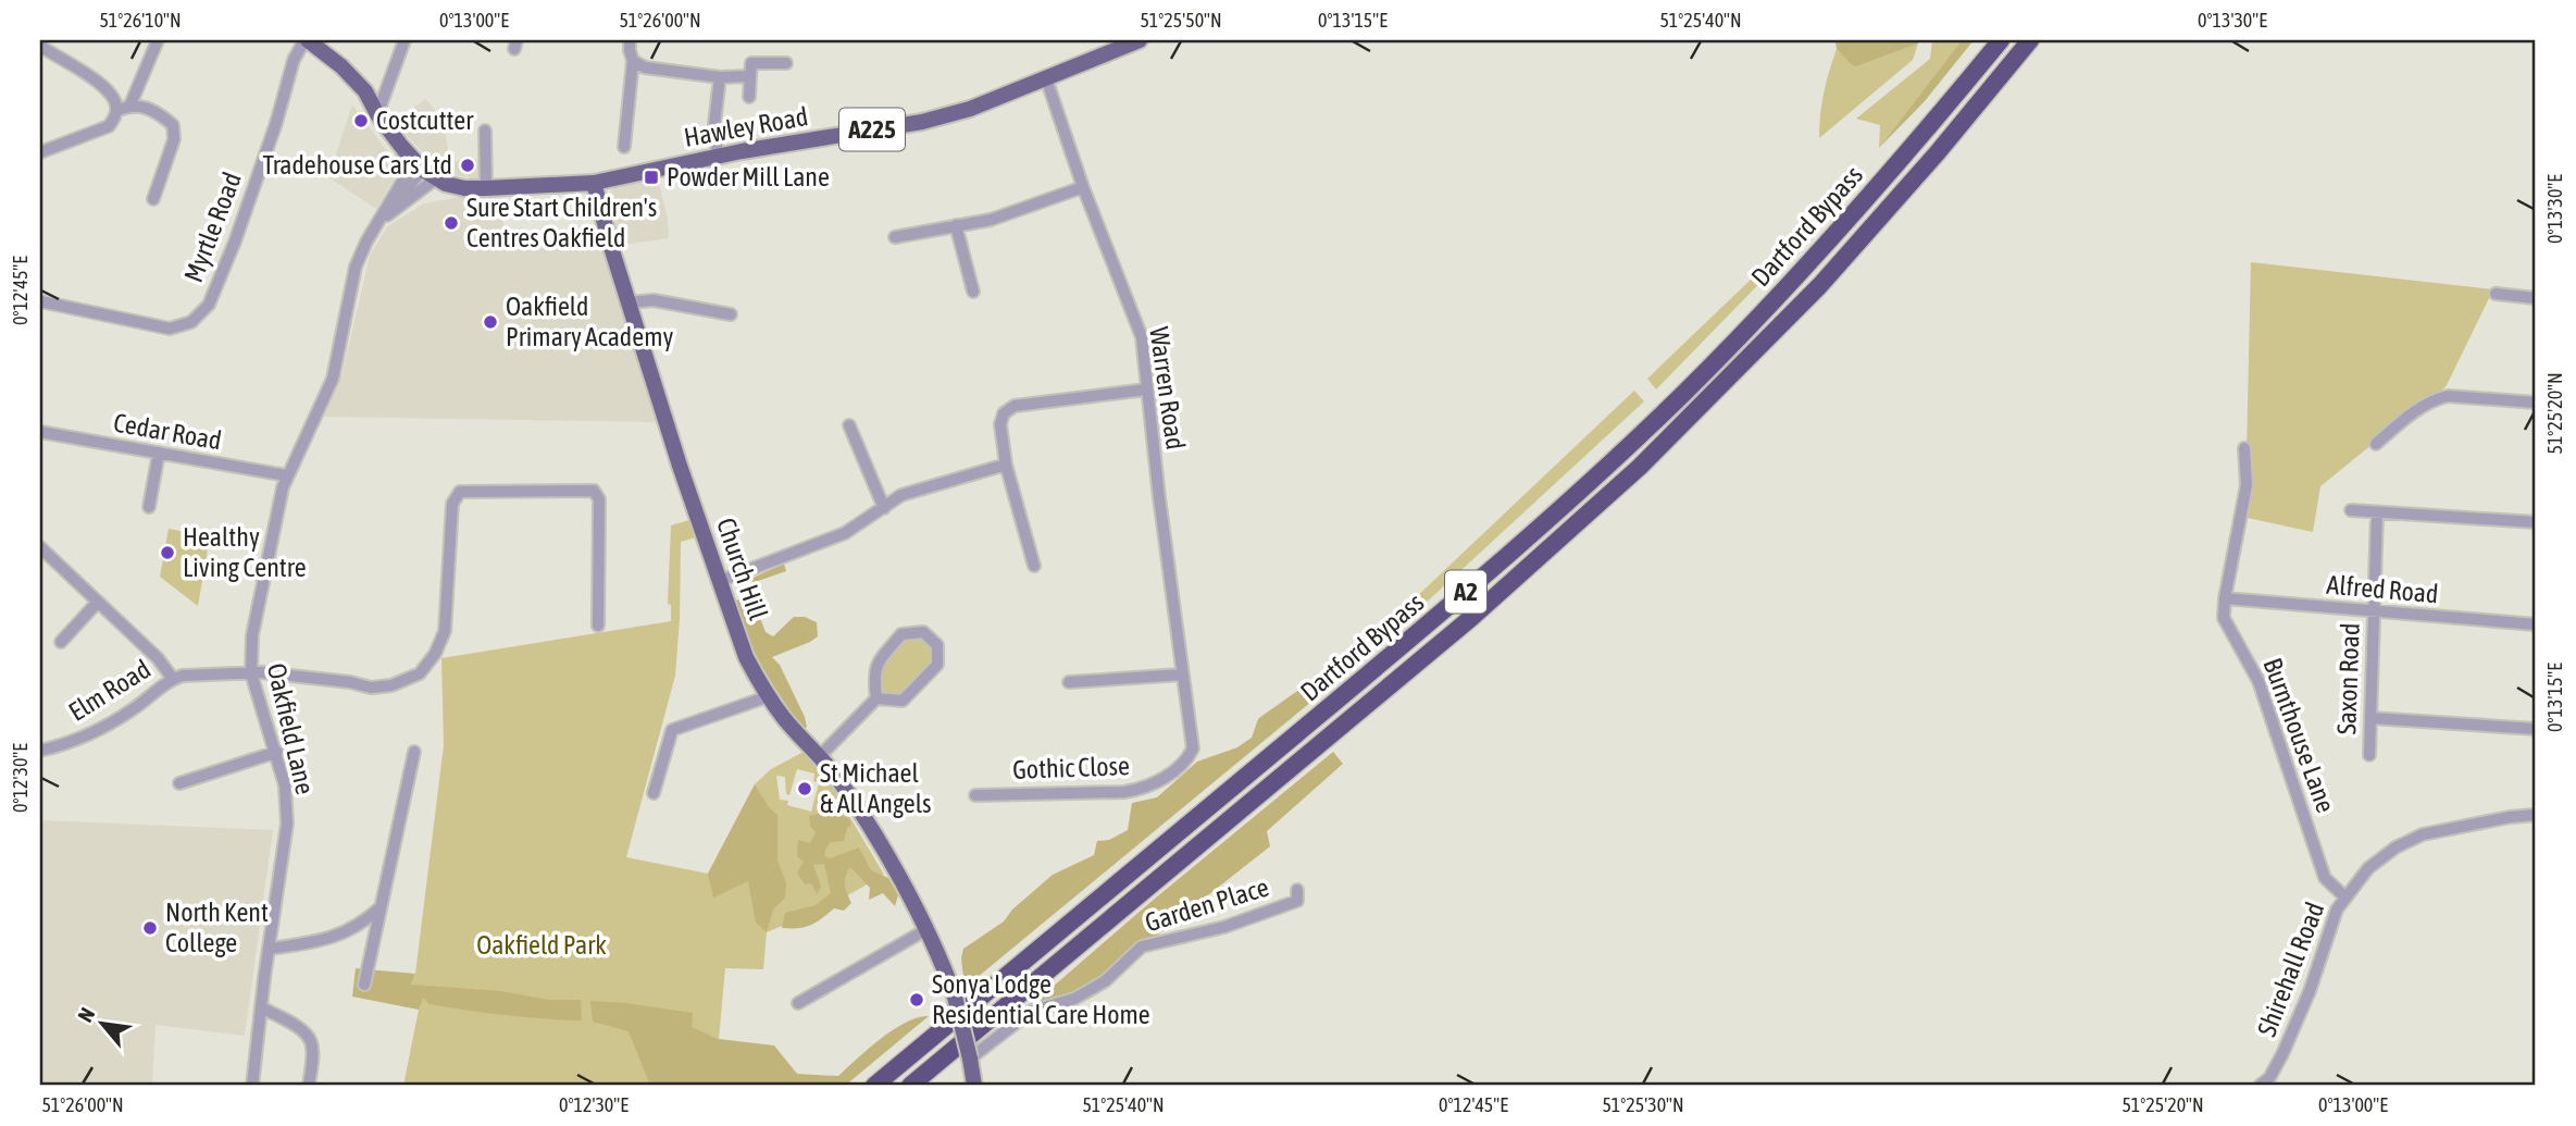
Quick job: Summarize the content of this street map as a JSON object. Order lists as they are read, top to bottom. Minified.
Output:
{"streets":{"highway":["Dartford Bypass","A2"],"main road":["Hawley Road","A225","Church Hill"],"street":["Myrtle Road","Warren Road","Cedar Road","Alfred Road","Saxon Road","Elm Road","Oakfield Lane","Burnthouse Lane","Gothic Close","Garden Place","Shirehall Road"]},"crossings":[["Hawley Road","Warren Road"],["Hawley Road","Church Hill"],["Hawley Road","Oakfield Lane"],["Warren Road","Gothic Close"],["Cedar Road","Oakfield Lane"],["Church Hill","Garden Place"],["Alfred Road","Saxon Road"],["Alfred Road","Burnthouse Lane"],["Elm Road","Oakfield Lane"],["Burnthouse Lane","Shirehall Road"]],"parks":["Oakfield Park"],"places":{"other":["Costcutter","Tradehouse Cars Ltd","Sure Start Children's Centres Oakfield","Oakfield Primary Academy","Healthy Living Centre","St Michael & All Angels","North Kent College","Sonya Lodge Residential Care Home"],"transit":["Powder Mill Lane"]},"north":"top left","coordinates":["51°26'10\"N","0°13'00\"E","51°26'00\"N","51°25'50\"N","0°13'15\"E","51°25'40\"N","0°13'30\"E","0°12'45\"E","51°25'20\"N","0°12'30\"E","51°25'30\"N"]}
